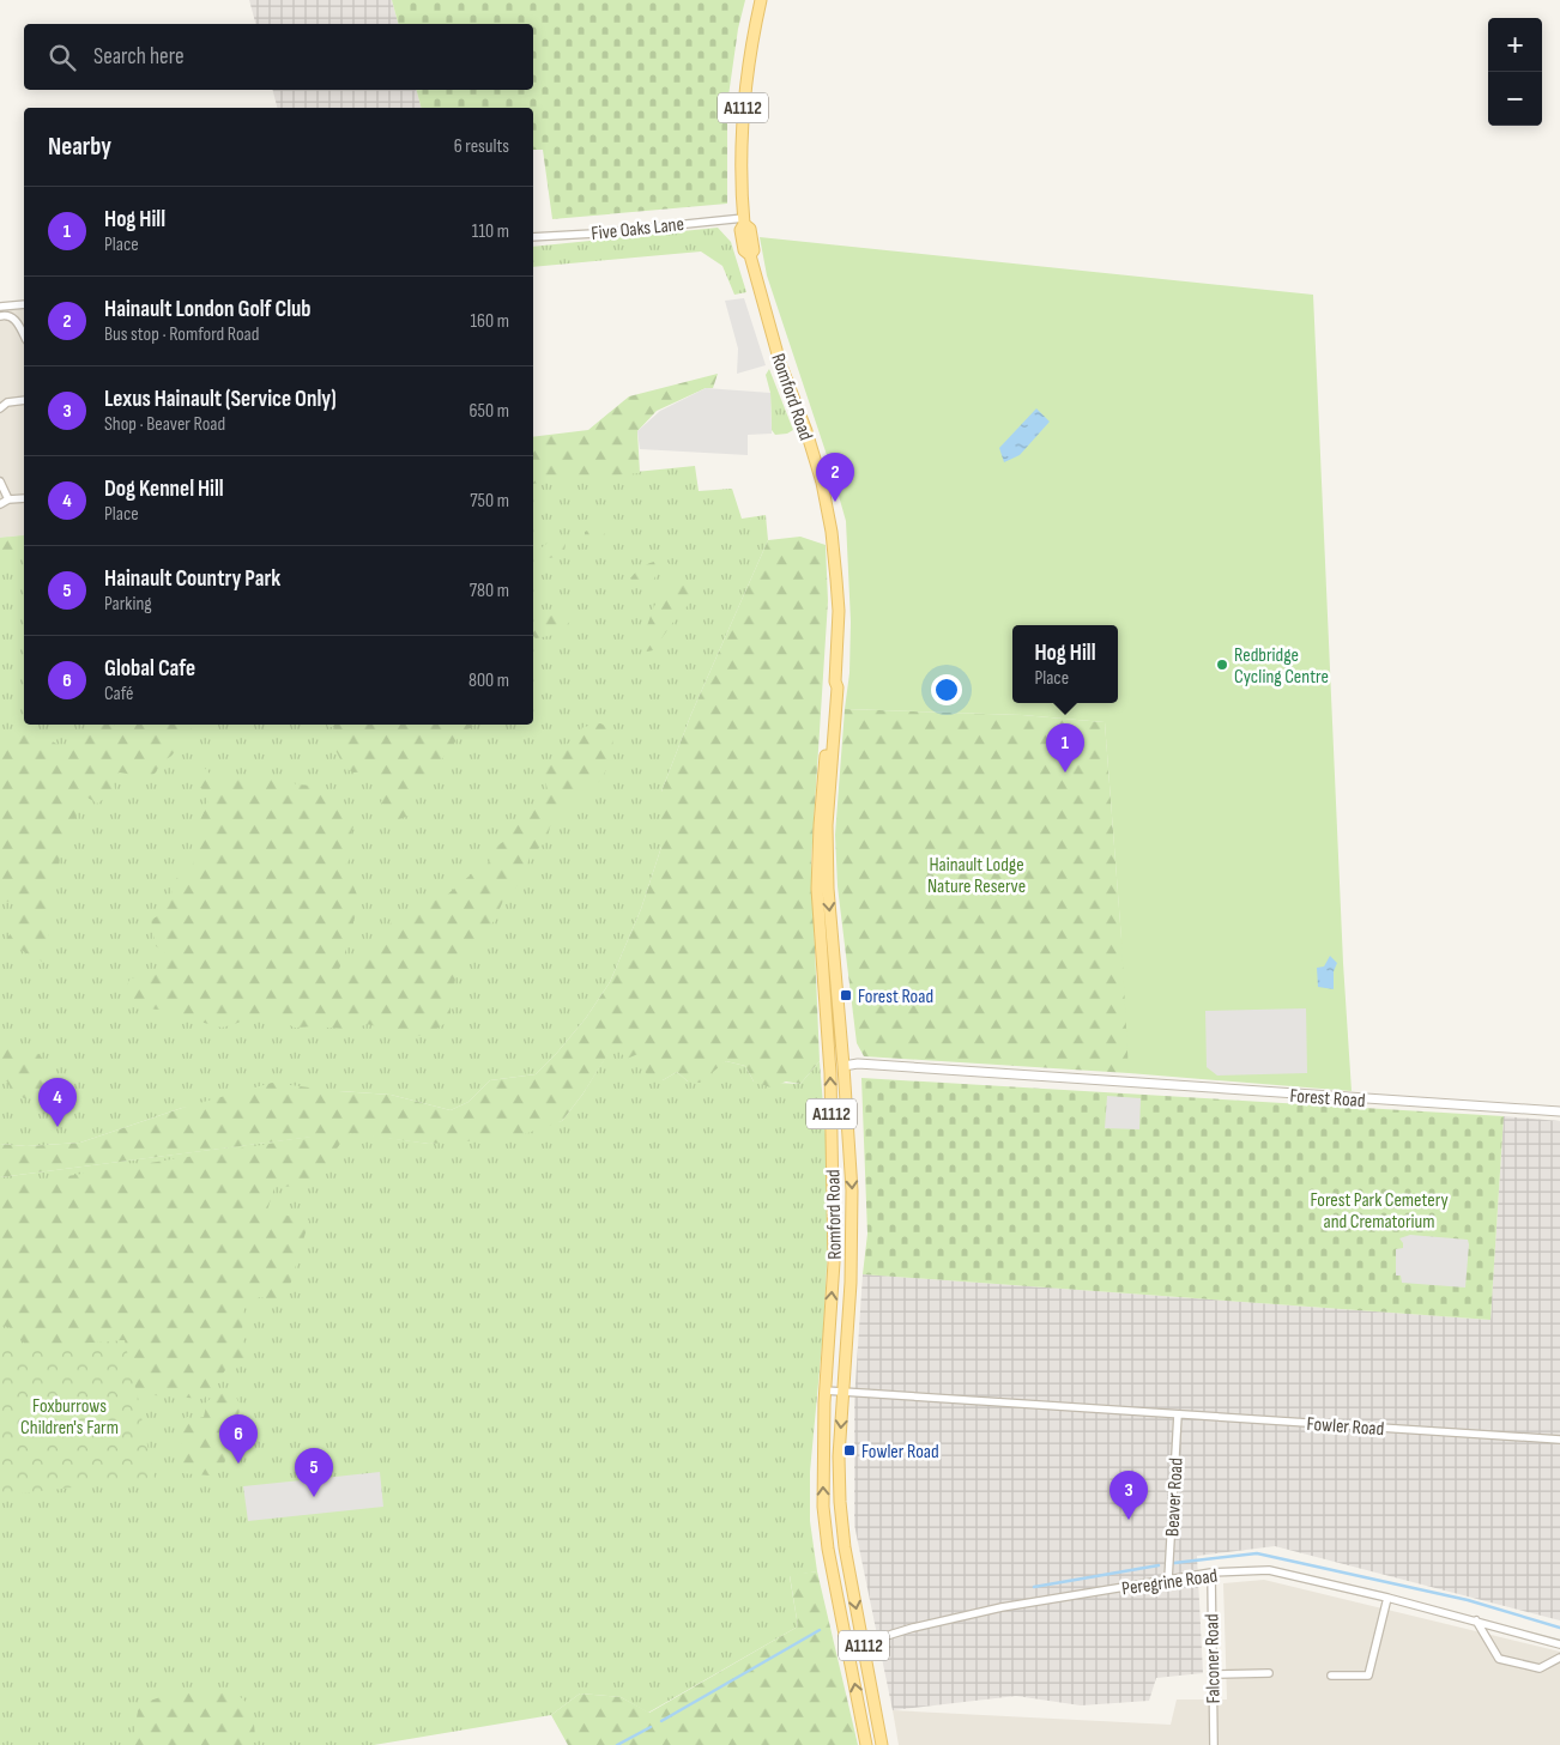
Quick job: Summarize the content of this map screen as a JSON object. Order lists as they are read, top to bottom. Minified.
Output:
{"streets":{"main road":["A1112","Romford Road"],"street":["Five Oaks Lane","Forest Road","Fowler Road","Beaver Road","Peregrine Road","Falconer Road"]},"crossings":[["Five Oaks Lane","Romford Road"],["Romford Road","Forest Road"],["Romford Road","Fowler Road"],["Romford Road","Peregrine Road"],["Fowler Road","Beaver Road"],["Beaver Road","Peregrine Road"],["Peregrine Road","Falconer Road"]],"parks":["Hainault Lodge Nature Reserve","Forest Park Cemetery and Crematorium","Foxburrows Children's Farm"],"places":{"other":["Redbridge Cycling Centre"],"transit":["Forest Road","Fowler Road"]},"page":{"map_buttons":["+","−"],"search":"Search here","heading":["Nearby","6 results"],"list":[{"mark":"1","name":"Hog Hill","note":"Place","value":"110 m"},{"mark":"2","name":"Hainault London Golf Club","note":"Bus stop · Romford Road","value":"160 m"},{"mark":"3","name":"Lexus Hainault (Service Only)","note":"Shop · Beaver Road","value":"650 m"},{"mark":"4","name":"Dog Kennel Hill","note":"Place","value":"750 m"},{"mark":"5","name":"Hainault Country Park","note":"Parking","value":"780 m"},{"mark":"6","name":"Global Cafe","note":"Café","value":"800 m"}],"pins":["2","1","4","6","5","3"],"popup":["Hog Hill","Place"]}}
